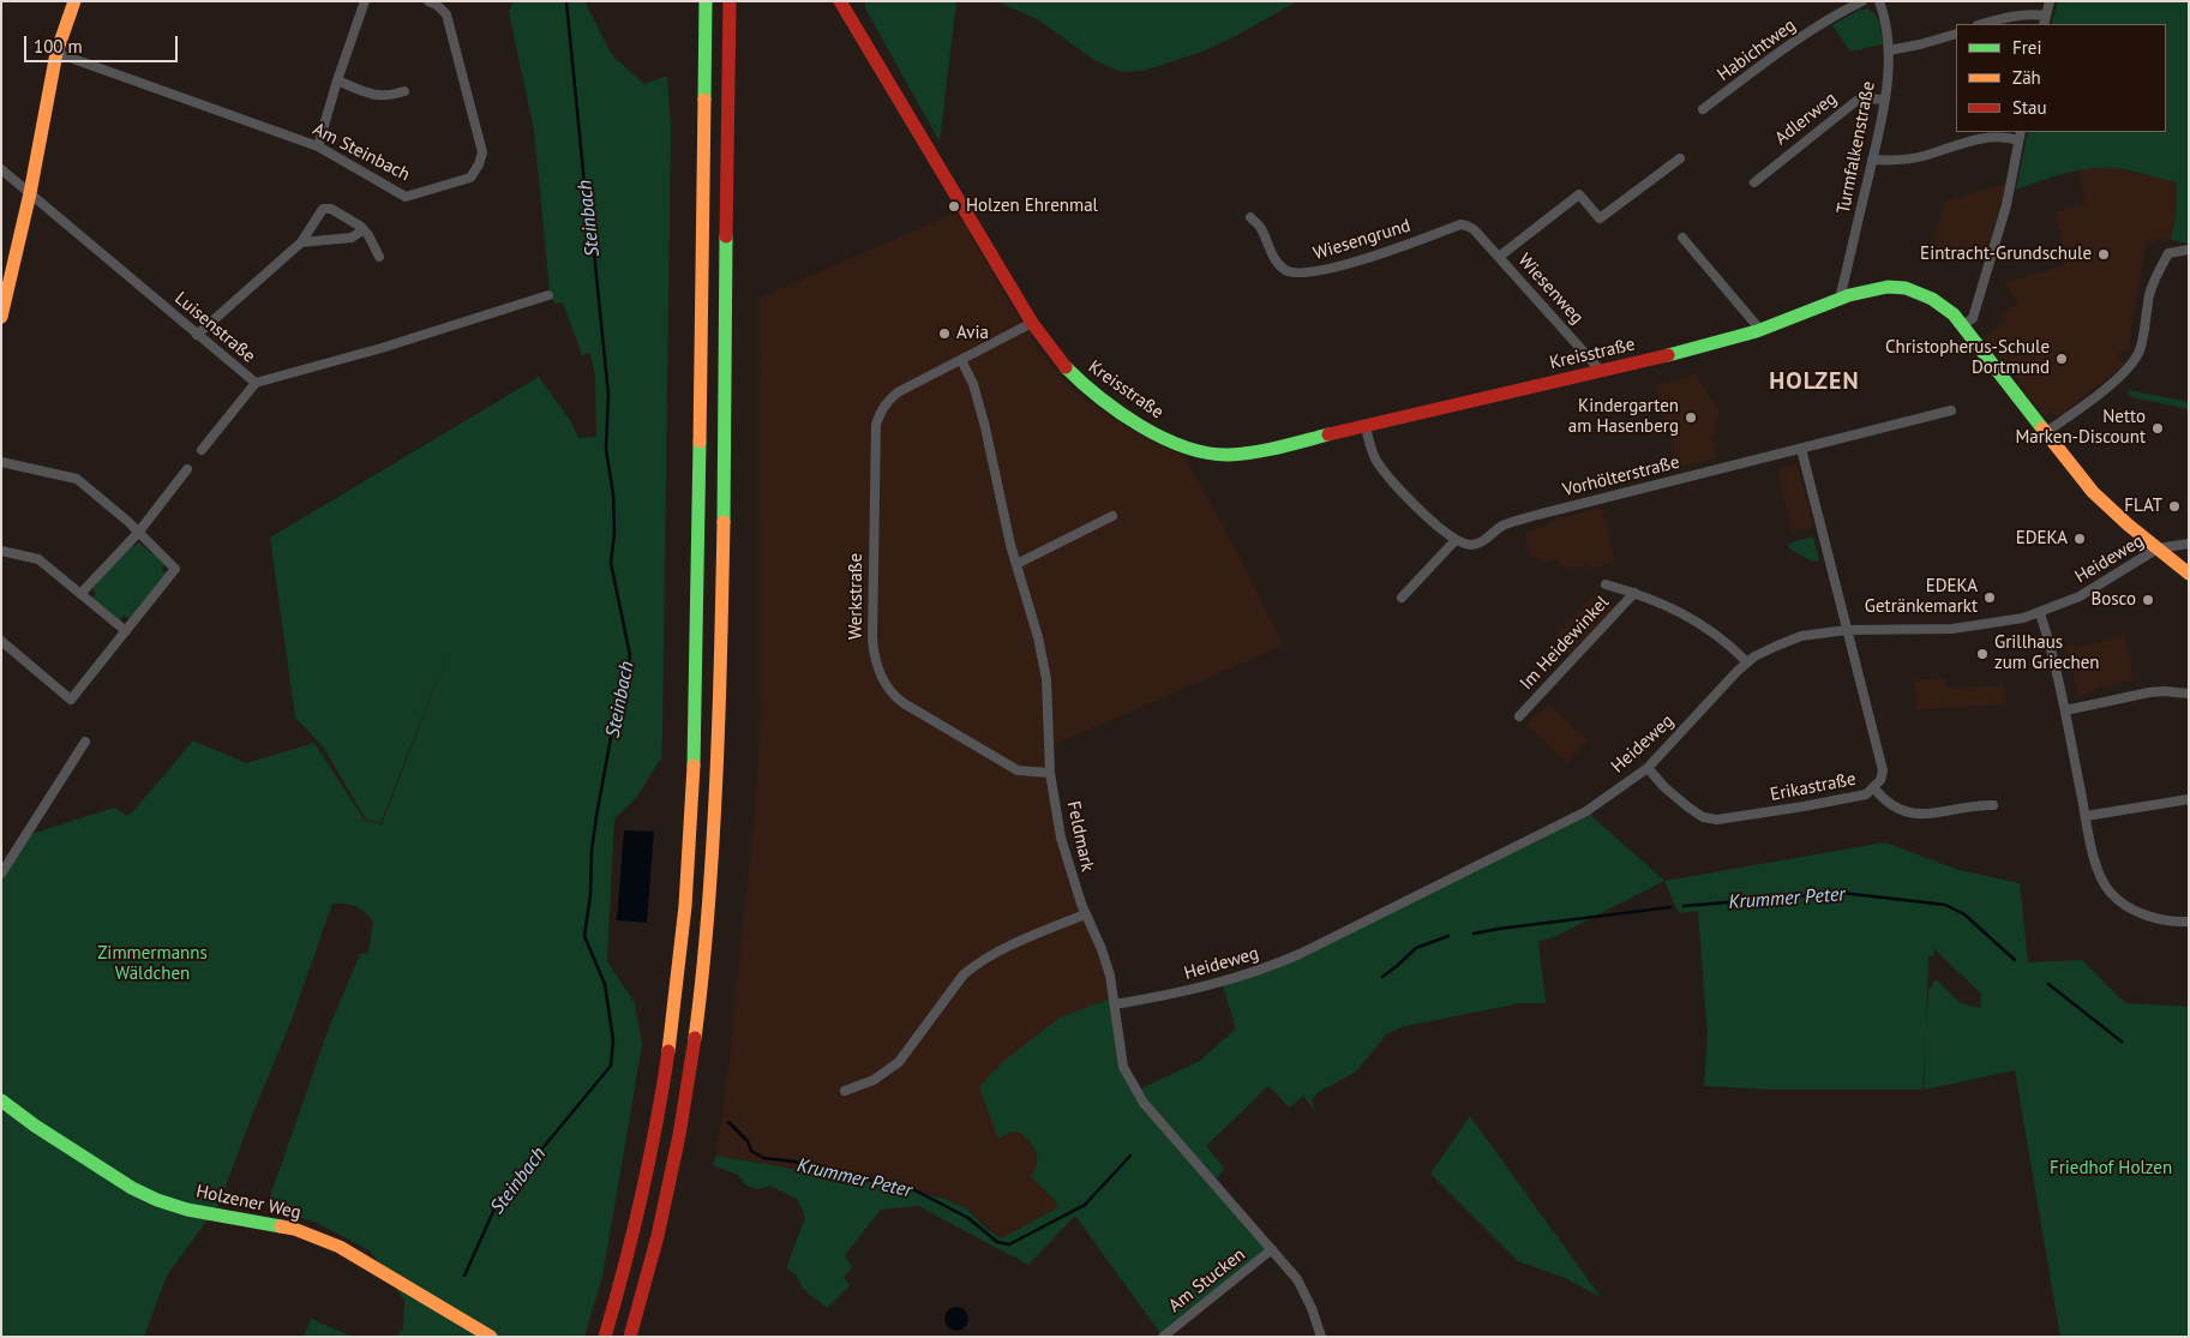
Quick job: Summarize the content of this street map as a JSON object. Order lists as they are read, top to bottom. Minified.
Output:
{"streets":{"main road":["Kreisstraße","Holzener Weg"],"street":["Habichtweg","Adlerweg","Turmfalkenstraße","Am Steinbach","Wiesengrund","Wiesenweg","Luisenstraße","Vorhölterstraße","Heideweg","Werkstraße","Im Heidewinkel","Erikastraße","Feldmark","Am Stucken"]},"crossings":[["Adlerweg","Turmfalkenstraße"],["Turmfalkenstraße","Kreisstraße"],["Wiesengrund","Wiesenweg"],["Wiesenweg","Kreisstraße"],["Kreisstraße","Heideweg"],["Heideweg","Erikastraße"],["Heideweg","Feldmark"],["Werkstraße","Feldmark"],["Feldmark","Am Stucken"]],"districts":["HOLZEN"],"water":["Steinbach","Krummer Peter"],"parks":["Zimmermanns Wäldchen","Friedhof Holzen"],"places":["Holzen Ehrenmal","Eintracht-Grundschule","Avia","Christopherus-Schule Dortmund","Kindergarten am Hasenberg","Netto Marken-Discount","FLAT","EDEKA","EDEKA Getränkemarkt","Bosco","Grillhaus zum Griechen"],"legend":["Frei","Zäh","Stau"],"scale_bar":"100 m"}
